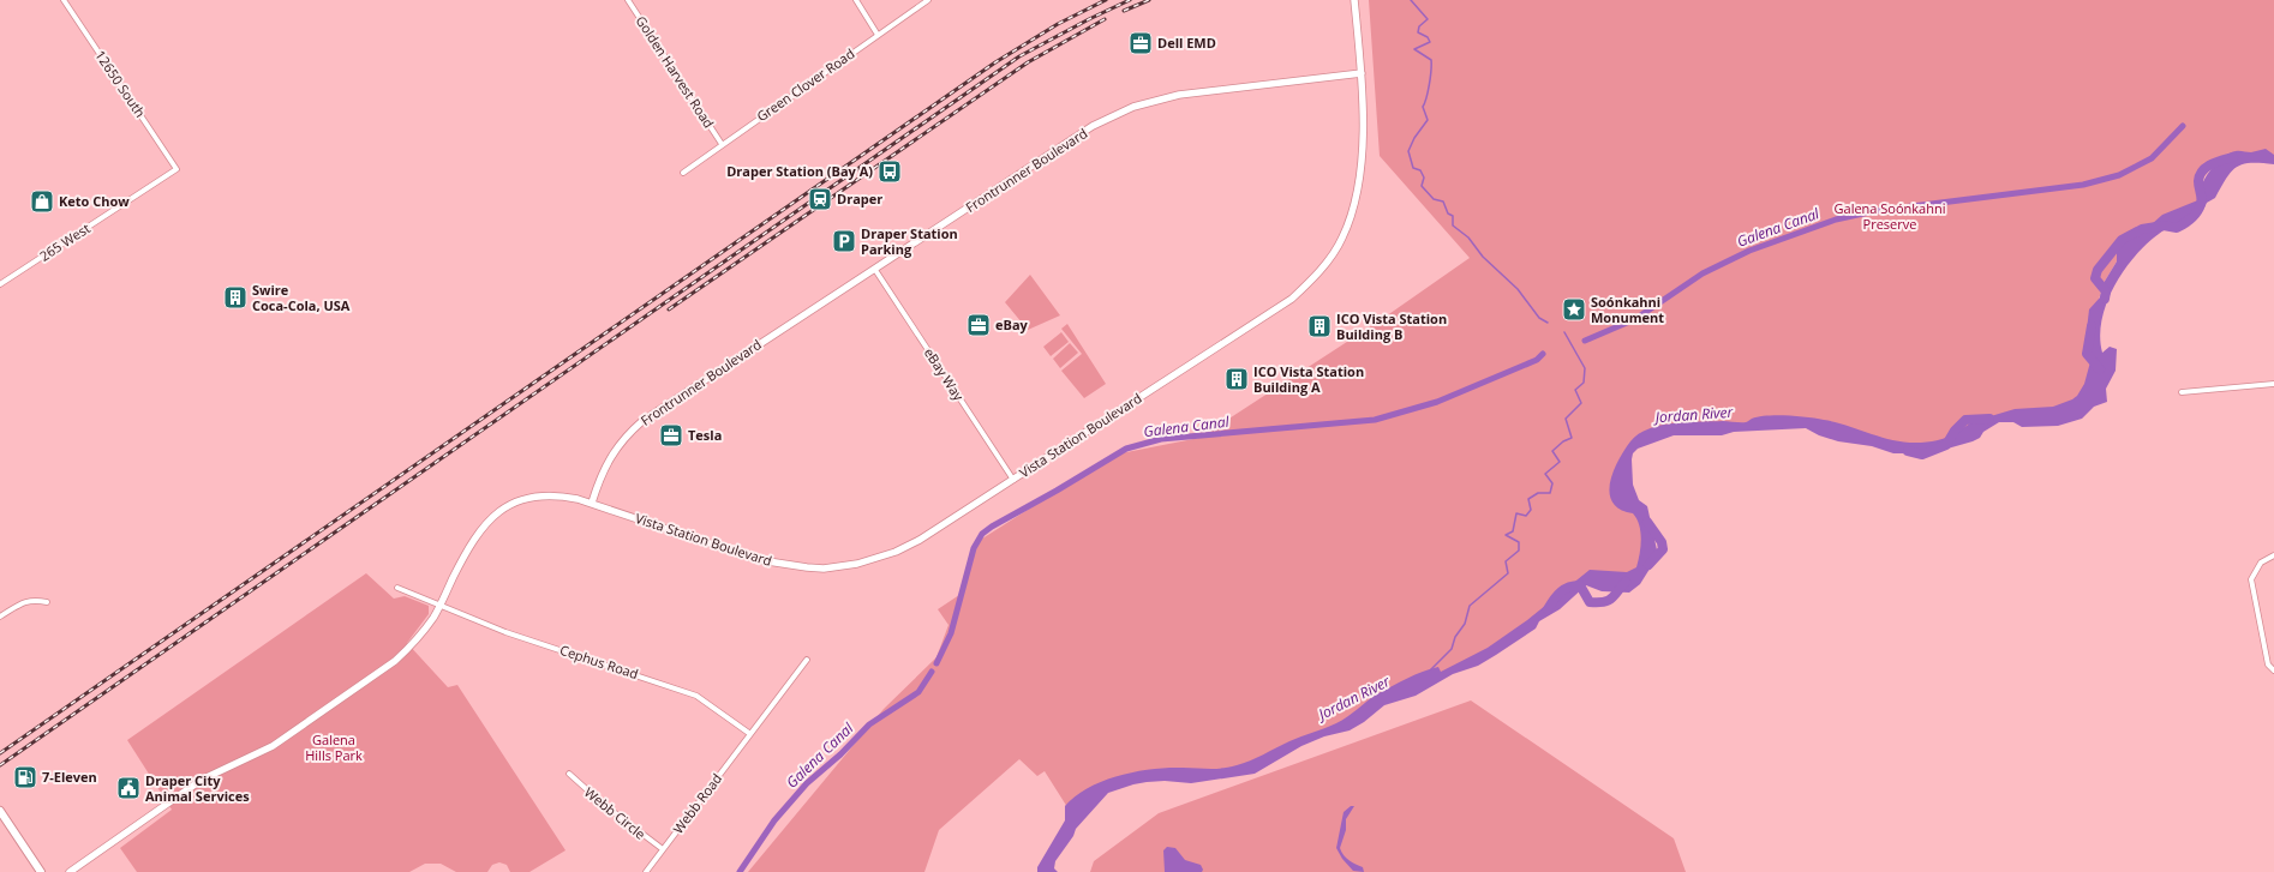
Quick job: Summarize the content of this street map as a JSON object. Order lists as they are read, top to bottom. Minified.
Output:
{"streets":{"street":["Golden Harvest Road","12650 South","Green Clover Road","Frontrunner Boulevard","265 West","eBay Way","Vista Station Boulevard","Cephus Road","Webb Road","Webb Circle"]},"crossings":[["Golden Harvest Road","Green Clover Road"],["12650 South","265 West"],["Frontrunner Boulevard","eBay Way"],["Frontrunner Boulevard","Vista Station Boulevard"],["eBay Way","Vista Station Boulevard"],["Vista Station Boulevard","Cephus Road"],["Cephus Road","Webb Road"],["Webb Road","Webb Circle"]],"water":["Galena Canal","Jordan River"],"parks":["Galena Soónkahni Preserve","Galena Hills Park"],"places":{"office":["Dell EMD","eBay","Tesla"],"bus stop":["Draper Station (Bay A)"],"station":["Draper"],"shop":["Keto Chow"],"parking":["Draper Station Parking"],"building":["Swire Coca-Cola, USA","ICO Vista Station Building B","ICO Vista Station Building A"],"place":["Soónkahni Monument"],"fuel station":["7-Eleven"],"public building":["Draper City Animal Services"]}}
